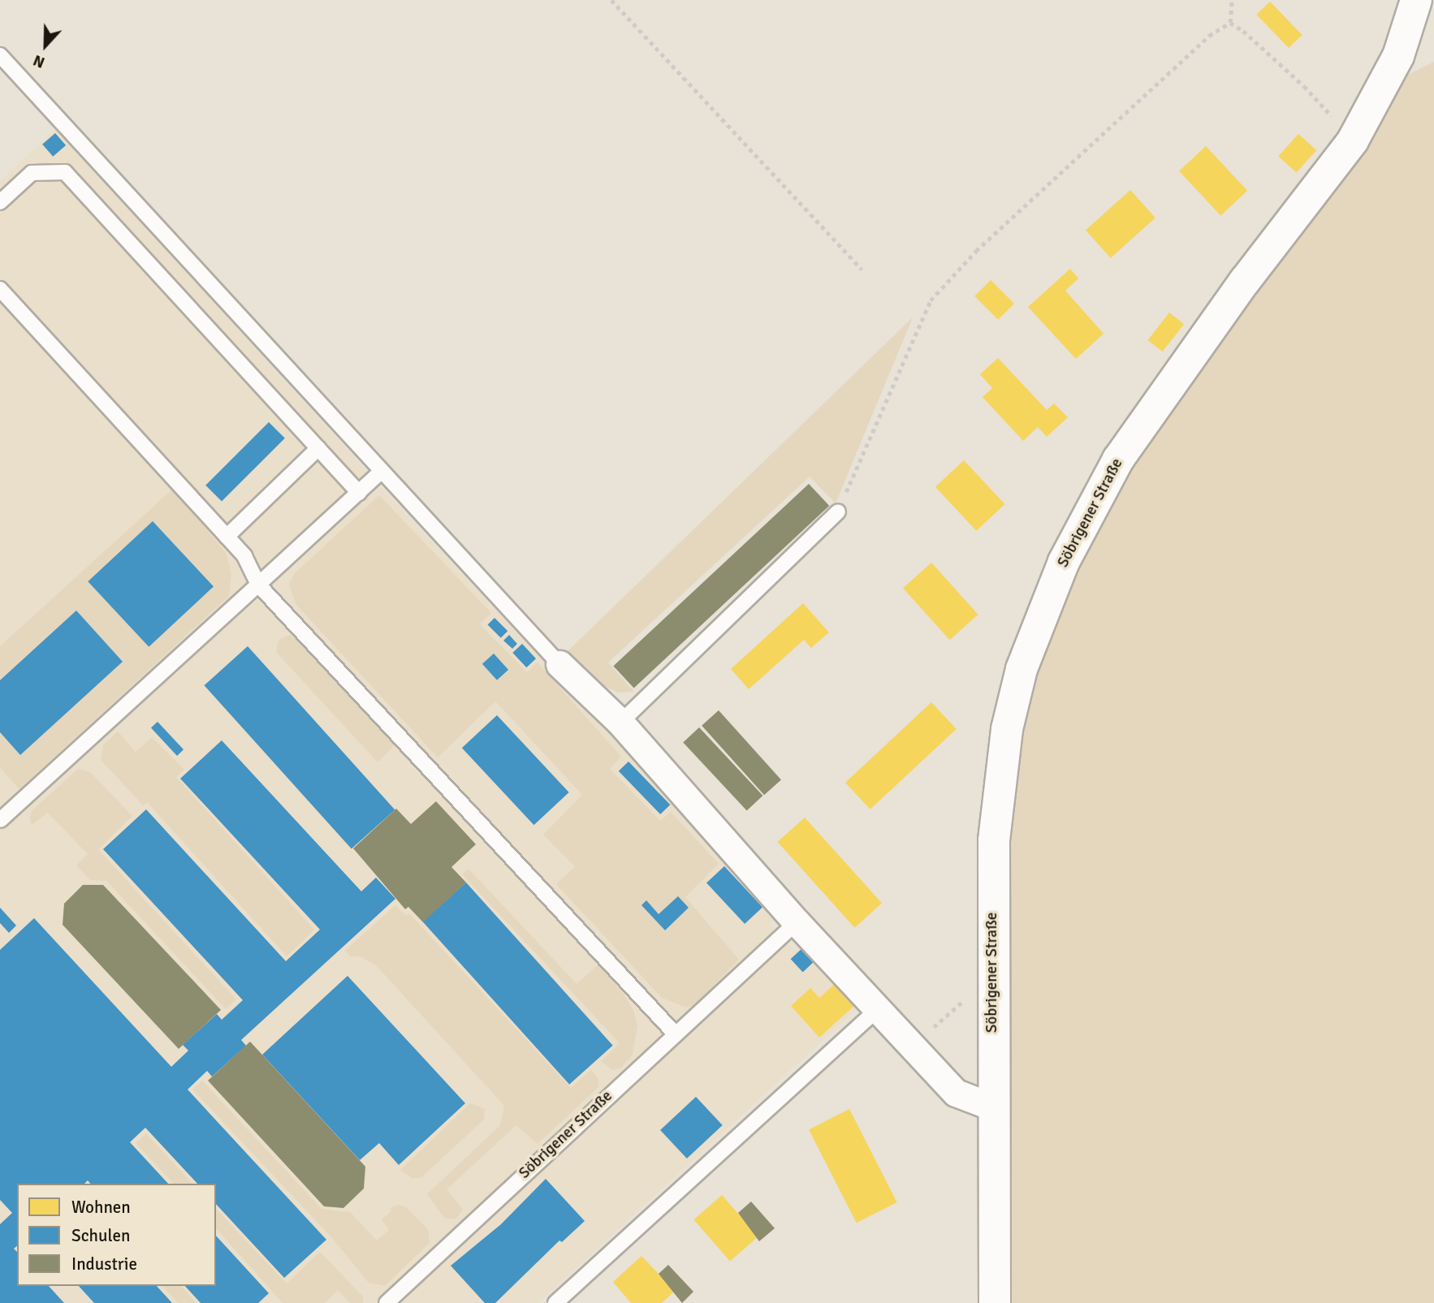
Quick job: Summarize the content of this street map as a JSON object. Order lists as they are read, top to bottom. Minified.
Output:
{"streets":{"street":["Söbrigener Straße"]},"legend":["Wohnen","Schulen","Industrie"],"north":"bottom"}
